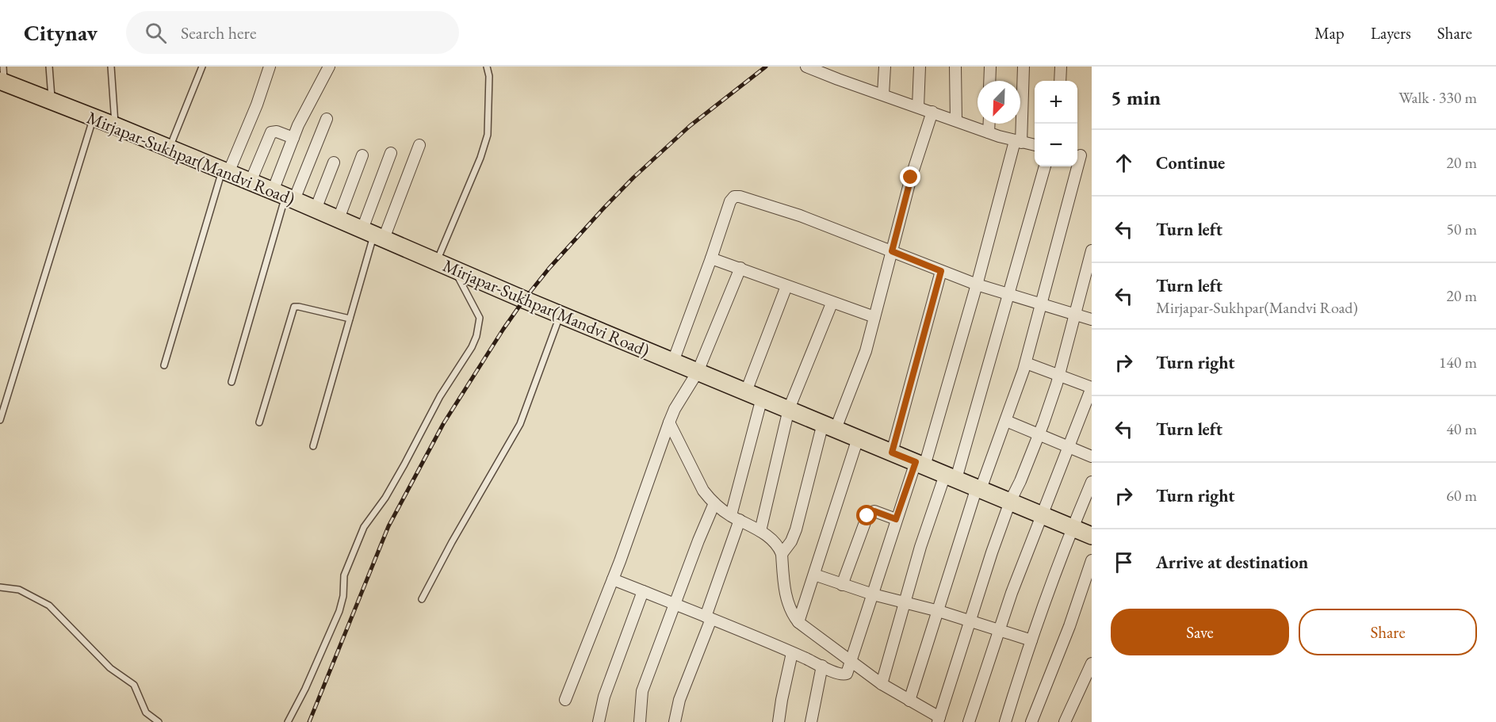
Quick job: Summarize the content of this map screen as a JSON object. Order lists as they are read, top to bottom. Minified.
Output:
{"streets":{"main road":["Mirjapar-Sukhpar(Mandvi Road)"]},"north":"bottom left","page":{"header":"Citynav","search":"Search here","nav":["Map","Layers","Share"],"heading":["5 min","Walk · 330 m"],"map_buttons":["+","−"],"list":[["Continue","20 m"],["Turn left","50 m"],["Turn left","Mirjapar-Sukhpar(Mandvi Road)","20 m"],["Turn right","140 m"],["Turn left","40 m"],["Turn right","60 m"],"Arrive at destination"],"buttons":["Save","Share"]}}
